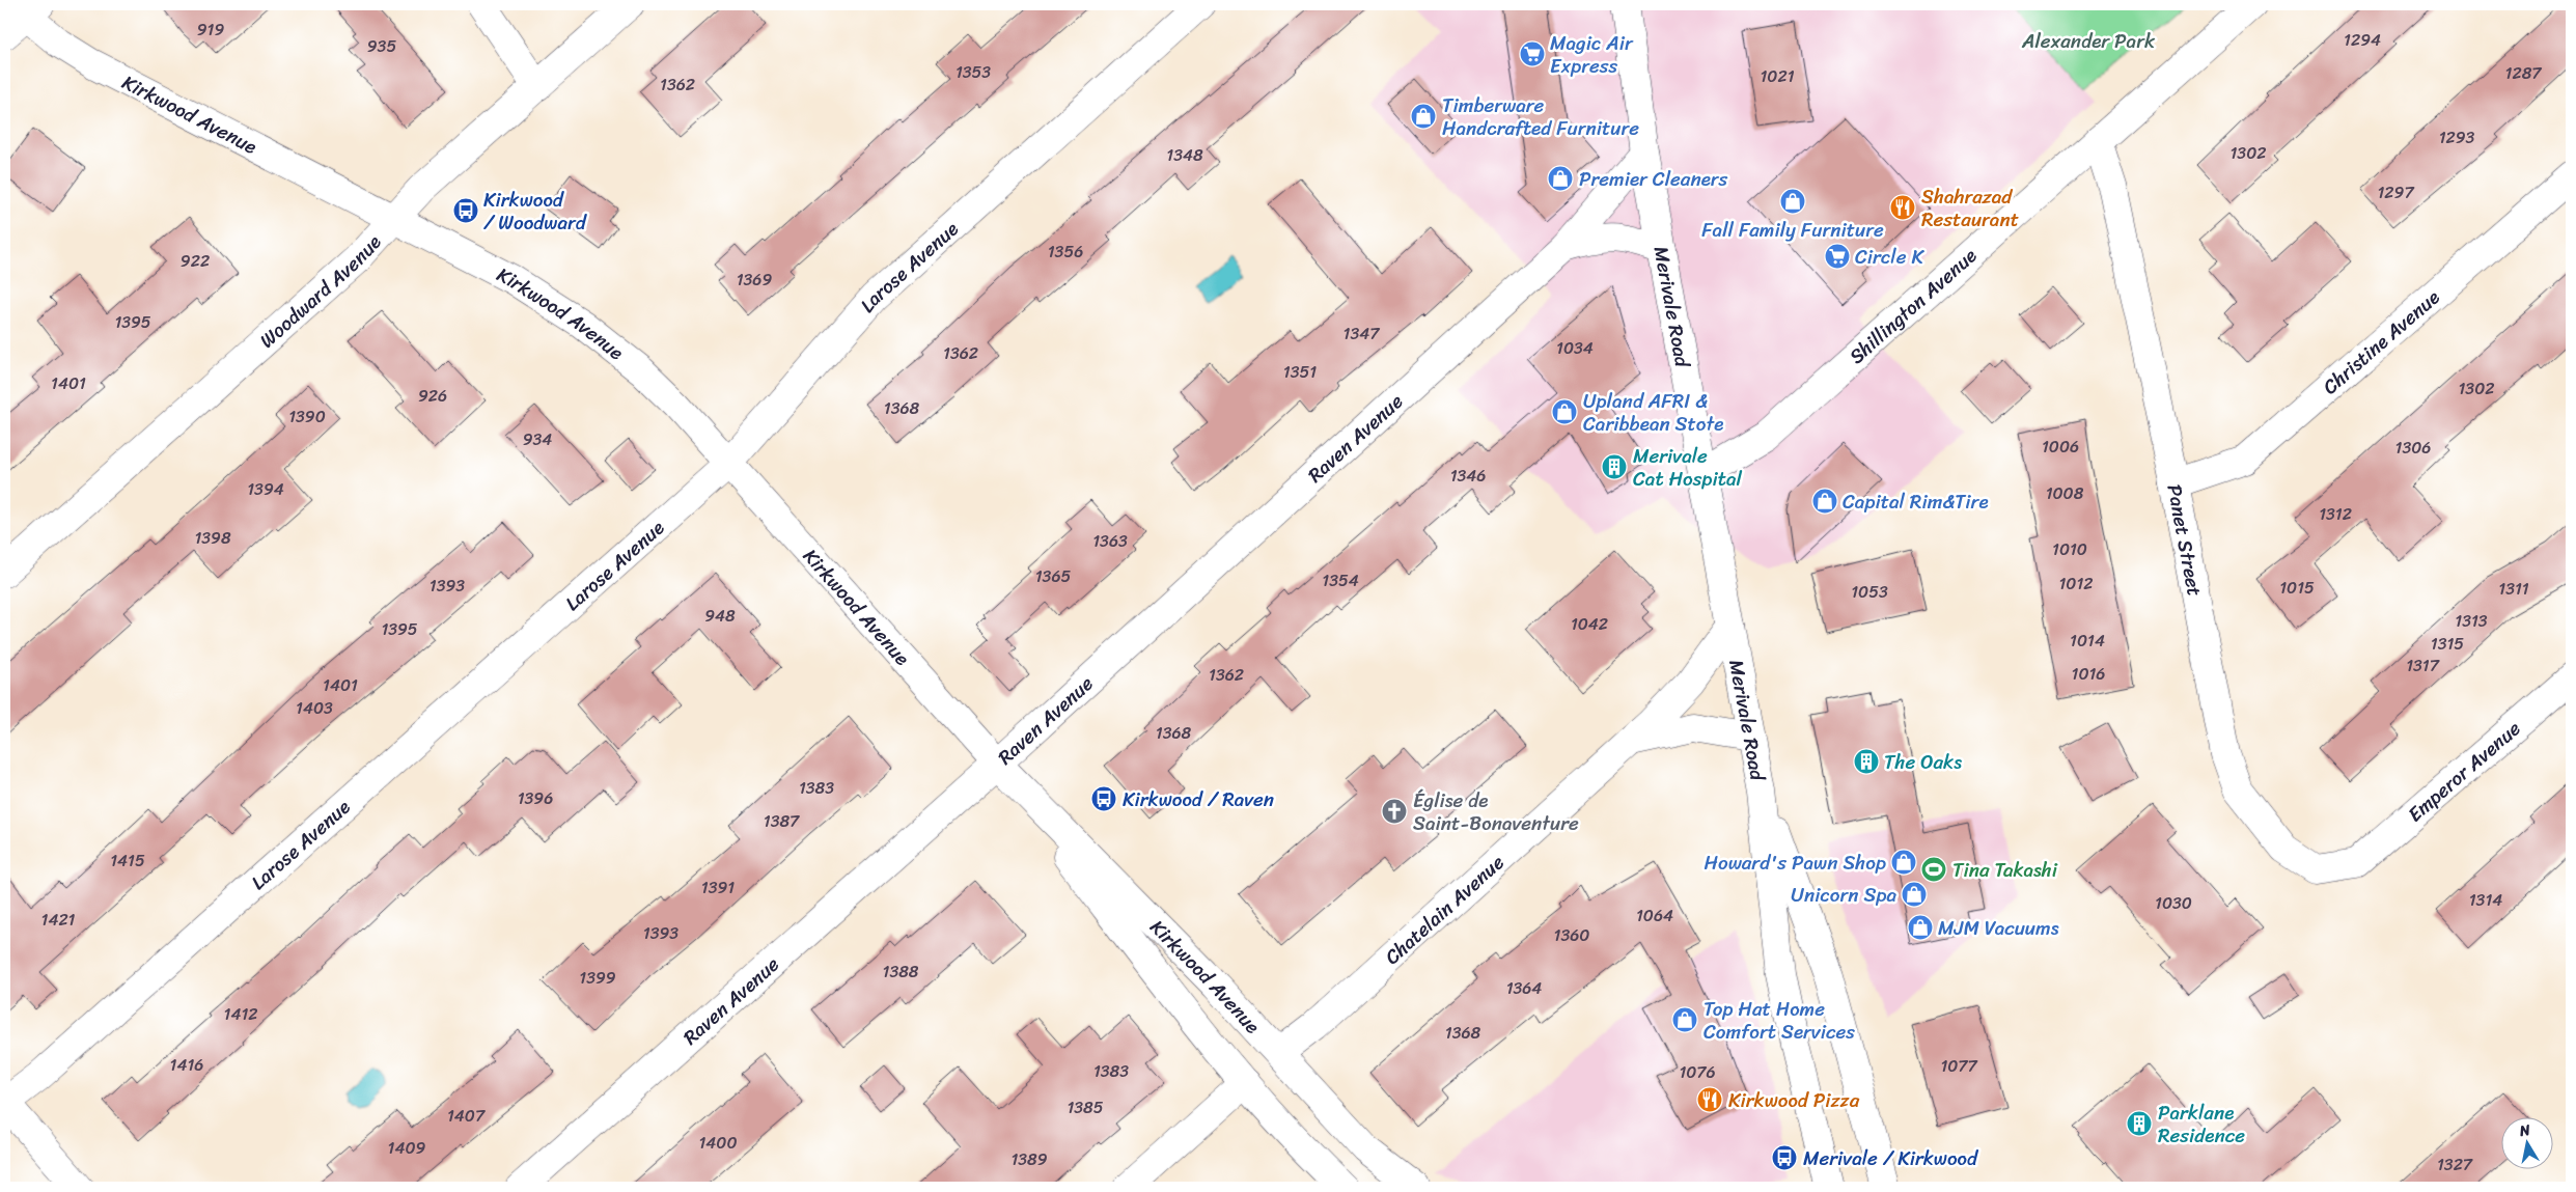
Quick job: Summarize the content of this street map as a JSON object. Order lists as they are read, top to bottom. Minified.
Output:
{"streets":{"street":["Kirkwood Avenue","Larose Avenue","Woodward Avenue","Merivale Road","Shillington Avenue","Christine Avenue","Raven Avenue","Panet Street","Emperor Avenue","Chatelain Avenue"]},"crossings":[["Kirkwood Avenue","Larose Avenue"],["Kirkwood Avenue","Woodward Avenue"],["Kirkwood Avenue","Raven Avenue"],["Kirkwood Avenue","Chatelain Avenue"],["Merivale Road","Shillington Avenue"],["Merivale Road","Raven Avenue"],["Merivale Road","Chatelain Avenue"],["Shillington Avenue","Panet Street"],["Christine Avenue","Panet Street"],["Panet Street","Emperor Avenue"]],"parks":["Alexander Park"],"places":{"supermarket":["Magic Air Express","Circle K"],"shop":["Timberware Handcrafted Furniture","Premier Cleaners","Fall Family Furniture","Upland AFRI & Caribbean Stote","Capital Rim&Tire","Howard's Pawn Shop","Unicorn Spa","MJM Vacuums","Top Hat Home Comfort Services"],"restaurant":["Shahrazad Restaurant","Kirkwood Pizza"],"bus stop":["Kirkwood / Woodward","Kirkwood / Raven","Merivale / Kirkwood"],"building":["Merivale Cat Hospital","The Oaks","Parklane Residence"],"church":["Église de Saint-Bonaventure"],"sports":["Tina Takashi"]},"house_numbers":["919","1294","935","1353","1287","1021","1362","1293","1302","1348","1297","1356","922","1369","1395","1347","1034","1362","1351","1401","1302","926","1368","1390","934","1006","1306","1346","1394","1008","1312","1398","1363","1010","1365","1354","1012","1393","1015","1311","1053","948","1313","1042","1395","1014","1315","1317","1016","1362","1401","1403","1368","1383","1396","1387","1415","1391","1314","1030","1064","1421","1393","1360","1388","1399","1364","1412","1368","1416","1077","1383","1076","1385","1407","1400","1409","1389","1327"],"north":"top"}
